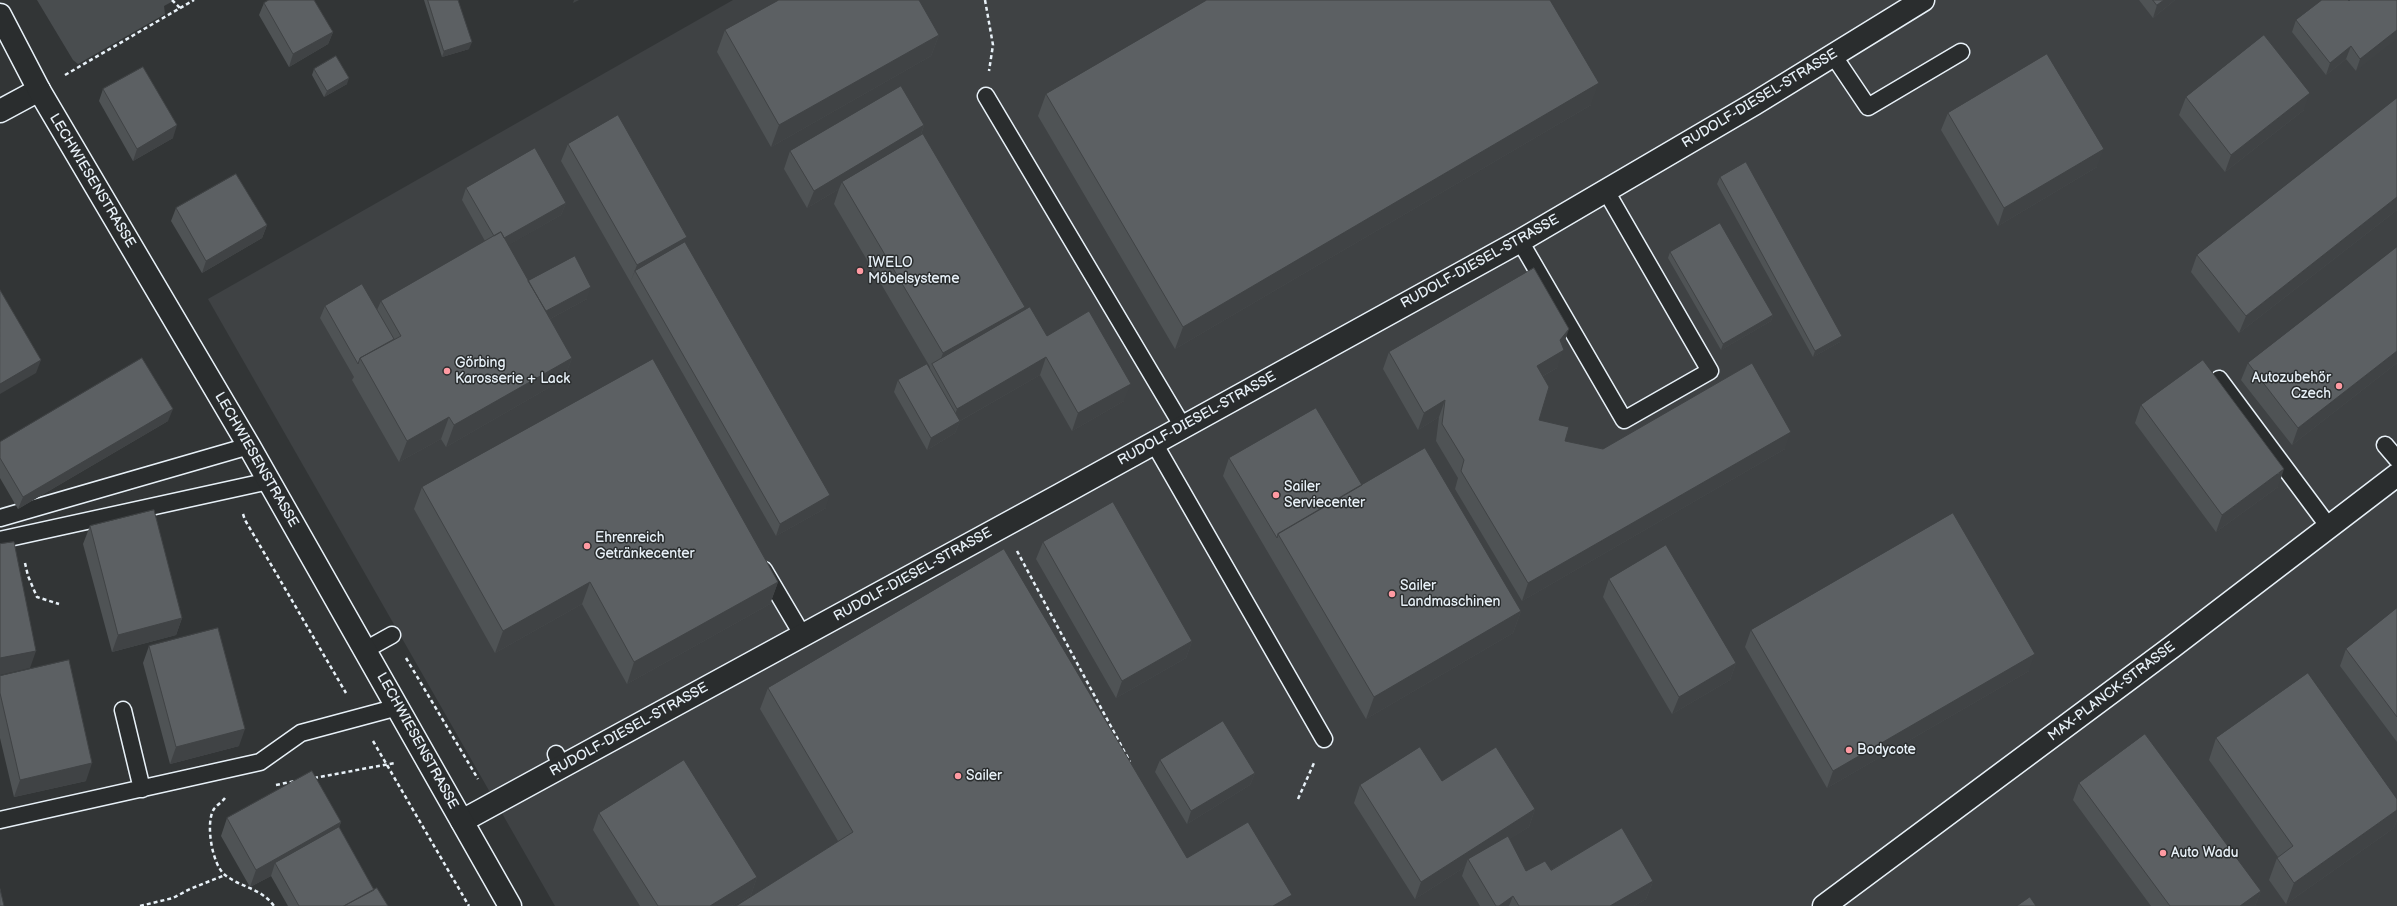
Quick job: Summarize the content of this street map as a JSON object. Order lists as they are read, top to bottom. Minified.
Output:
{"streets":{"street":["RUDOLF-DIESEL-STRASSE","LECHWIESENSTRASSE","MAX-PLANCK-STRASSE"]},"crossings":[["RUDOLF-DIESEL-STRASSE","LECHWIESENSTRASSE"]],"places":["IWELO Möbelsysteme","Görbing Karosserie + Lack","Autozubehör Czech","Sailer Serviecenter","Ehrenreich Getränkecenter","Sailer Landmaschinen","Bodycote","Sailer","Auto Wadu"]}
